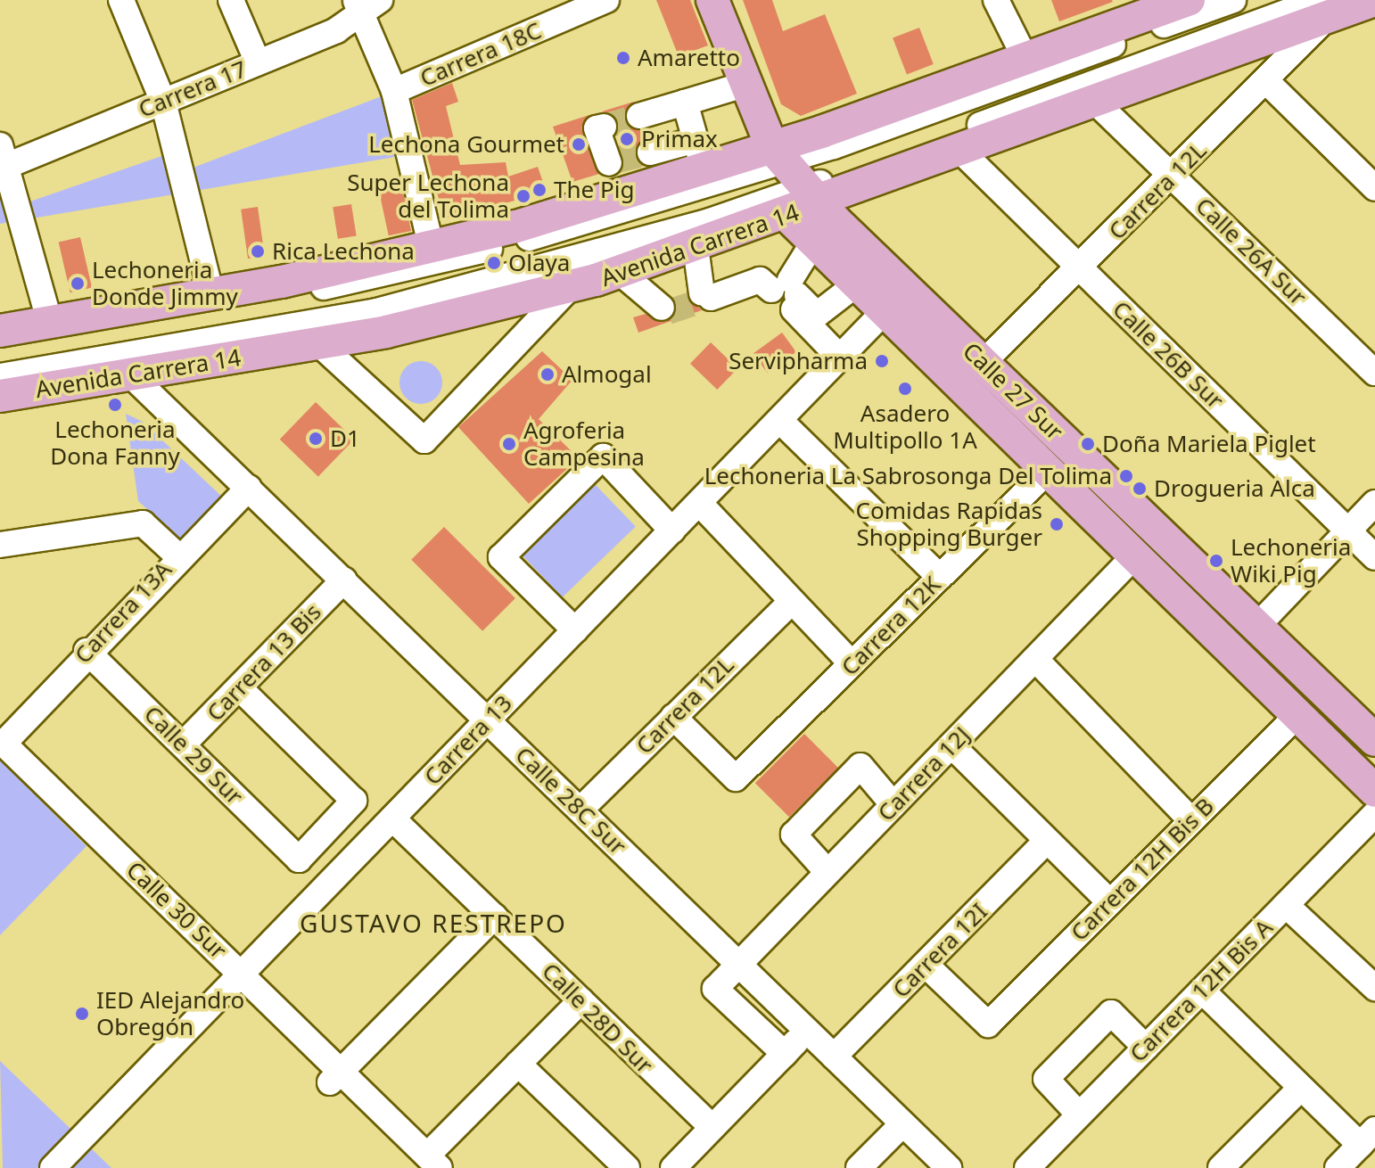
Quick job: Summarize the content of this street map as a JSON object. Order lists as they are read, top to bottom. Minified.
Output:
{"streets":{"main road":["Avenida Carrera 14","Calle 27 Sur"],"street":["Carrera 18C","Carrera 17","Carrera 12L","Calle 26A Sur","Calle 26B Sur","Carrera 13A","Carrera 12K","Carrera 13 Bis","Carrera 13","Calle 29 Sur","Carrera 12J","Calle 28C Sur","Carrera 12H Bis B","Calle 30 Sur","Carrera 12I","Carrera 12H Bis A","Calle 28D Sur"]},"crossings":[["Carrera 12L","Avenida Carrera 14"],["Carrera 12L","Calle 26A Sur"],["Carrera 12L","Calle 26B Sur"],["Carrera 12L","Calle 27 Sur"],["Carrera 12L","Carrera 12K"],["Carrera 12L","Calle 28C Sur"],["Avenida Carrera 14","Calle 26A Sur"],["Avenida Carrera 14","Calle 26B Sur"],["Avenida Carrera 14","Calle 27 Sur"],["Avenida Carrera 14","Calle 28C Sur"],["Calle 27 Sur","Carrera 12K"],["Calle 27 Sur","Carrera 13"],["Calle 27 Sur","Carrera 12J"],["Calle 27 Sur","Carrera 12H Bis B"],["Carrera 13A","Calle 29 Sur"],["Carrera 13A","Calle 28C Sur"],["Carrera 13A","Calle 30 Sur"],["Carrera 13 Bis","Calle 29 Sur"],["Carrera 13 Bis","Calle 28C Sur"],["Carrera 13","Calle 28C Sur"],["Carrera 13","Calle 30 Sur"],["Carrera 13","Calle 28D Sur"],["Carrera 12J","Calle 28C Sur"],["Calle 28C Sur","Carrera 12I"],["Carrera 12H Bis B","Carrera 12I"]],"districts":["GUSTAVO RESTREPO"],"places":["Amaretto","Primax","Lechona Gourmet","The Pig","Super Lechona del Tolima","Rica Lechona","Olaya","Lechoneria Donde Jimmy","Servipharma","Almogal","Asadero Multipollo 1A","Lechoneria Dona Fanny","D1","Agroferia Campesina","Doña Mariela Piglet","Lechoneria La Sabrosonga Del Tolima","Drogueria Alca","Comidas Rapidas Shopping Burger","Lechoneria Wiki Pig","IED Alejandro Obregón"]}
